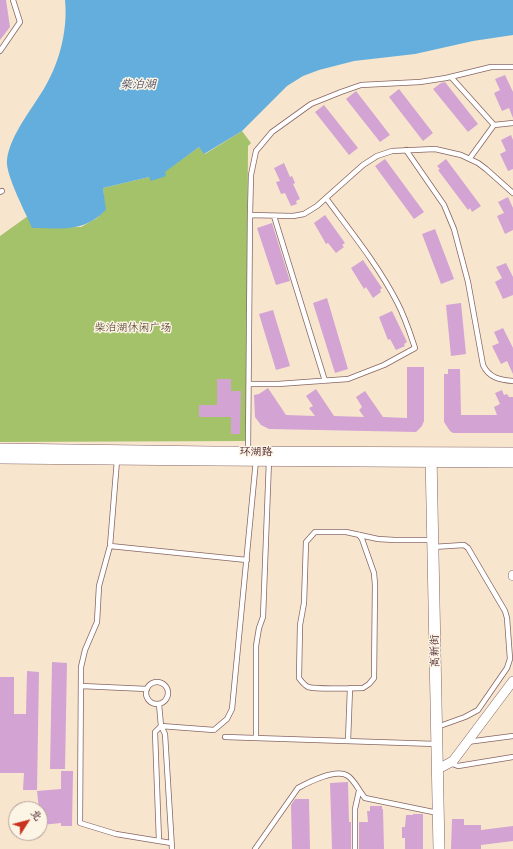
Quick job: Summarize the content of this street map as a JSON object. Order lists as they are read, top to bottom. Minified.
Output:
{"streets":{"street":["环湖路","高新街"]},"crossings":[["环湖路","高新街"]],"water":["柴泊湖"],"parks":["柴泊湖休闲广场"],"north":"top right"}
